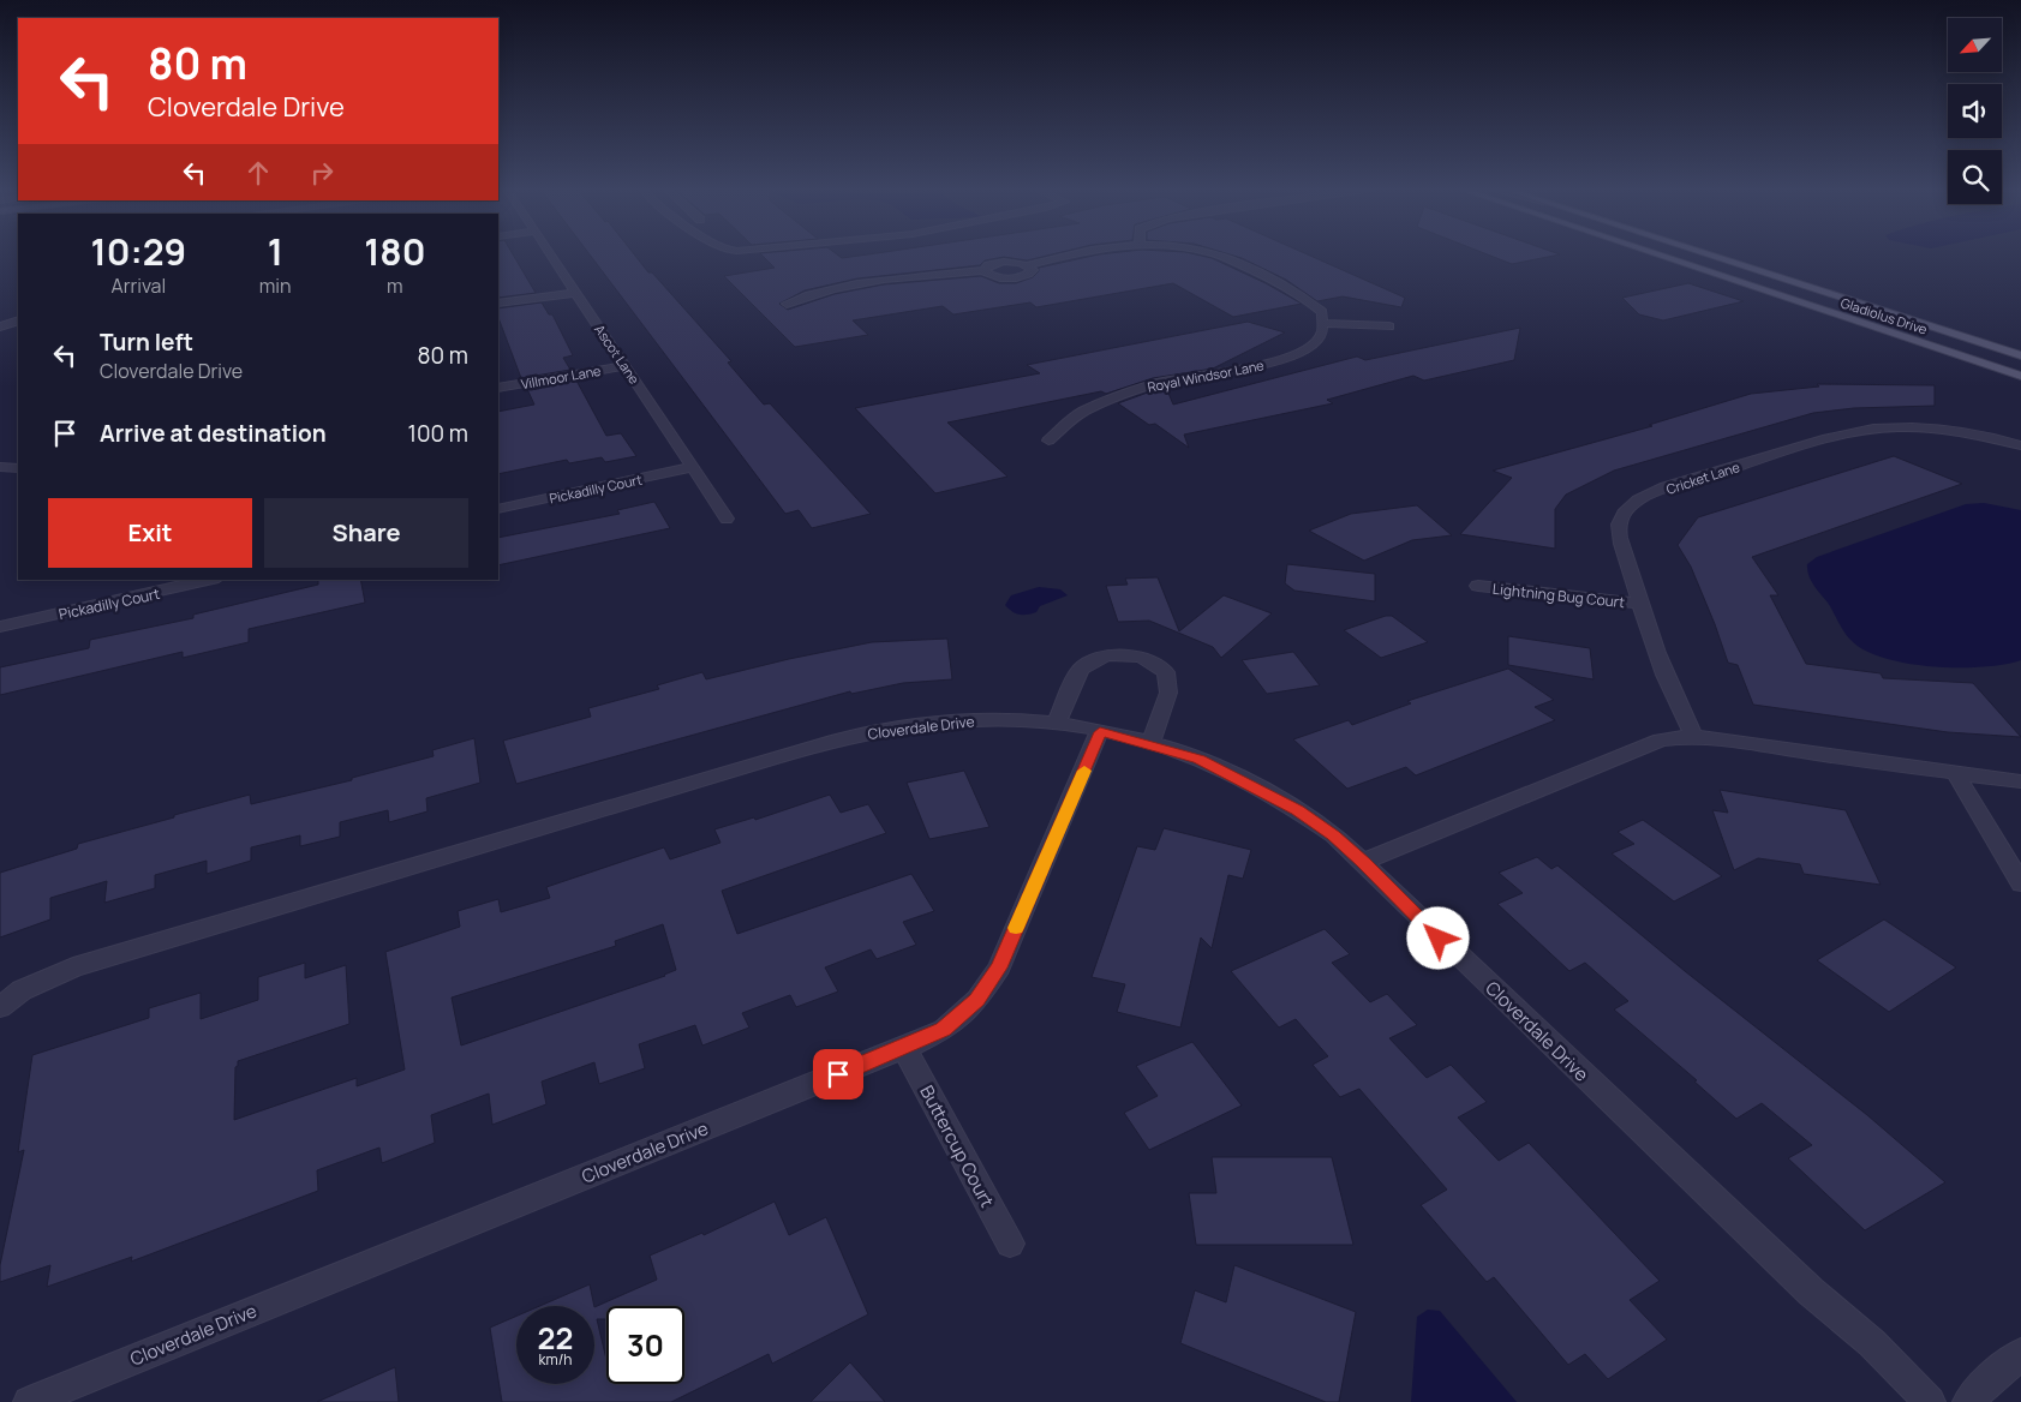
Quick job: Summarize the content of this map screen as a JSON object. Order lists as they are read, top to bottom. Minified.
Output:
{"streets":{"main road":["Gladiolus Drive"],"street":["Ascot Lane","Royal Windsor Lane","Villmoor Lane","Cricket Lane","Pickadilly Court","Lightning Bug Court","Cloverdale Drive","Buttercup Court"]},"crossings":[["Ascot Lane","Villmoor Lane"],["Ascot Lane","Pickadilly Court"],["Cricket Lane","Lightning Bug Court"],["Cloverdale Drive","Buttercup Court"]],"north":"bottom left","page":{"turn":["80 m","Cloverdale Drive"],"eta":["10:29","Arrival","1","min","180","m"],"list":[{"name":"Turn left","note":"Cloverdale Drive","value":"80 m"},{"name":"Arrive at destination","value":"100 m"}],"buttons":["Exit","Share"],"speed":"22 km/h","limit":"30"}}
